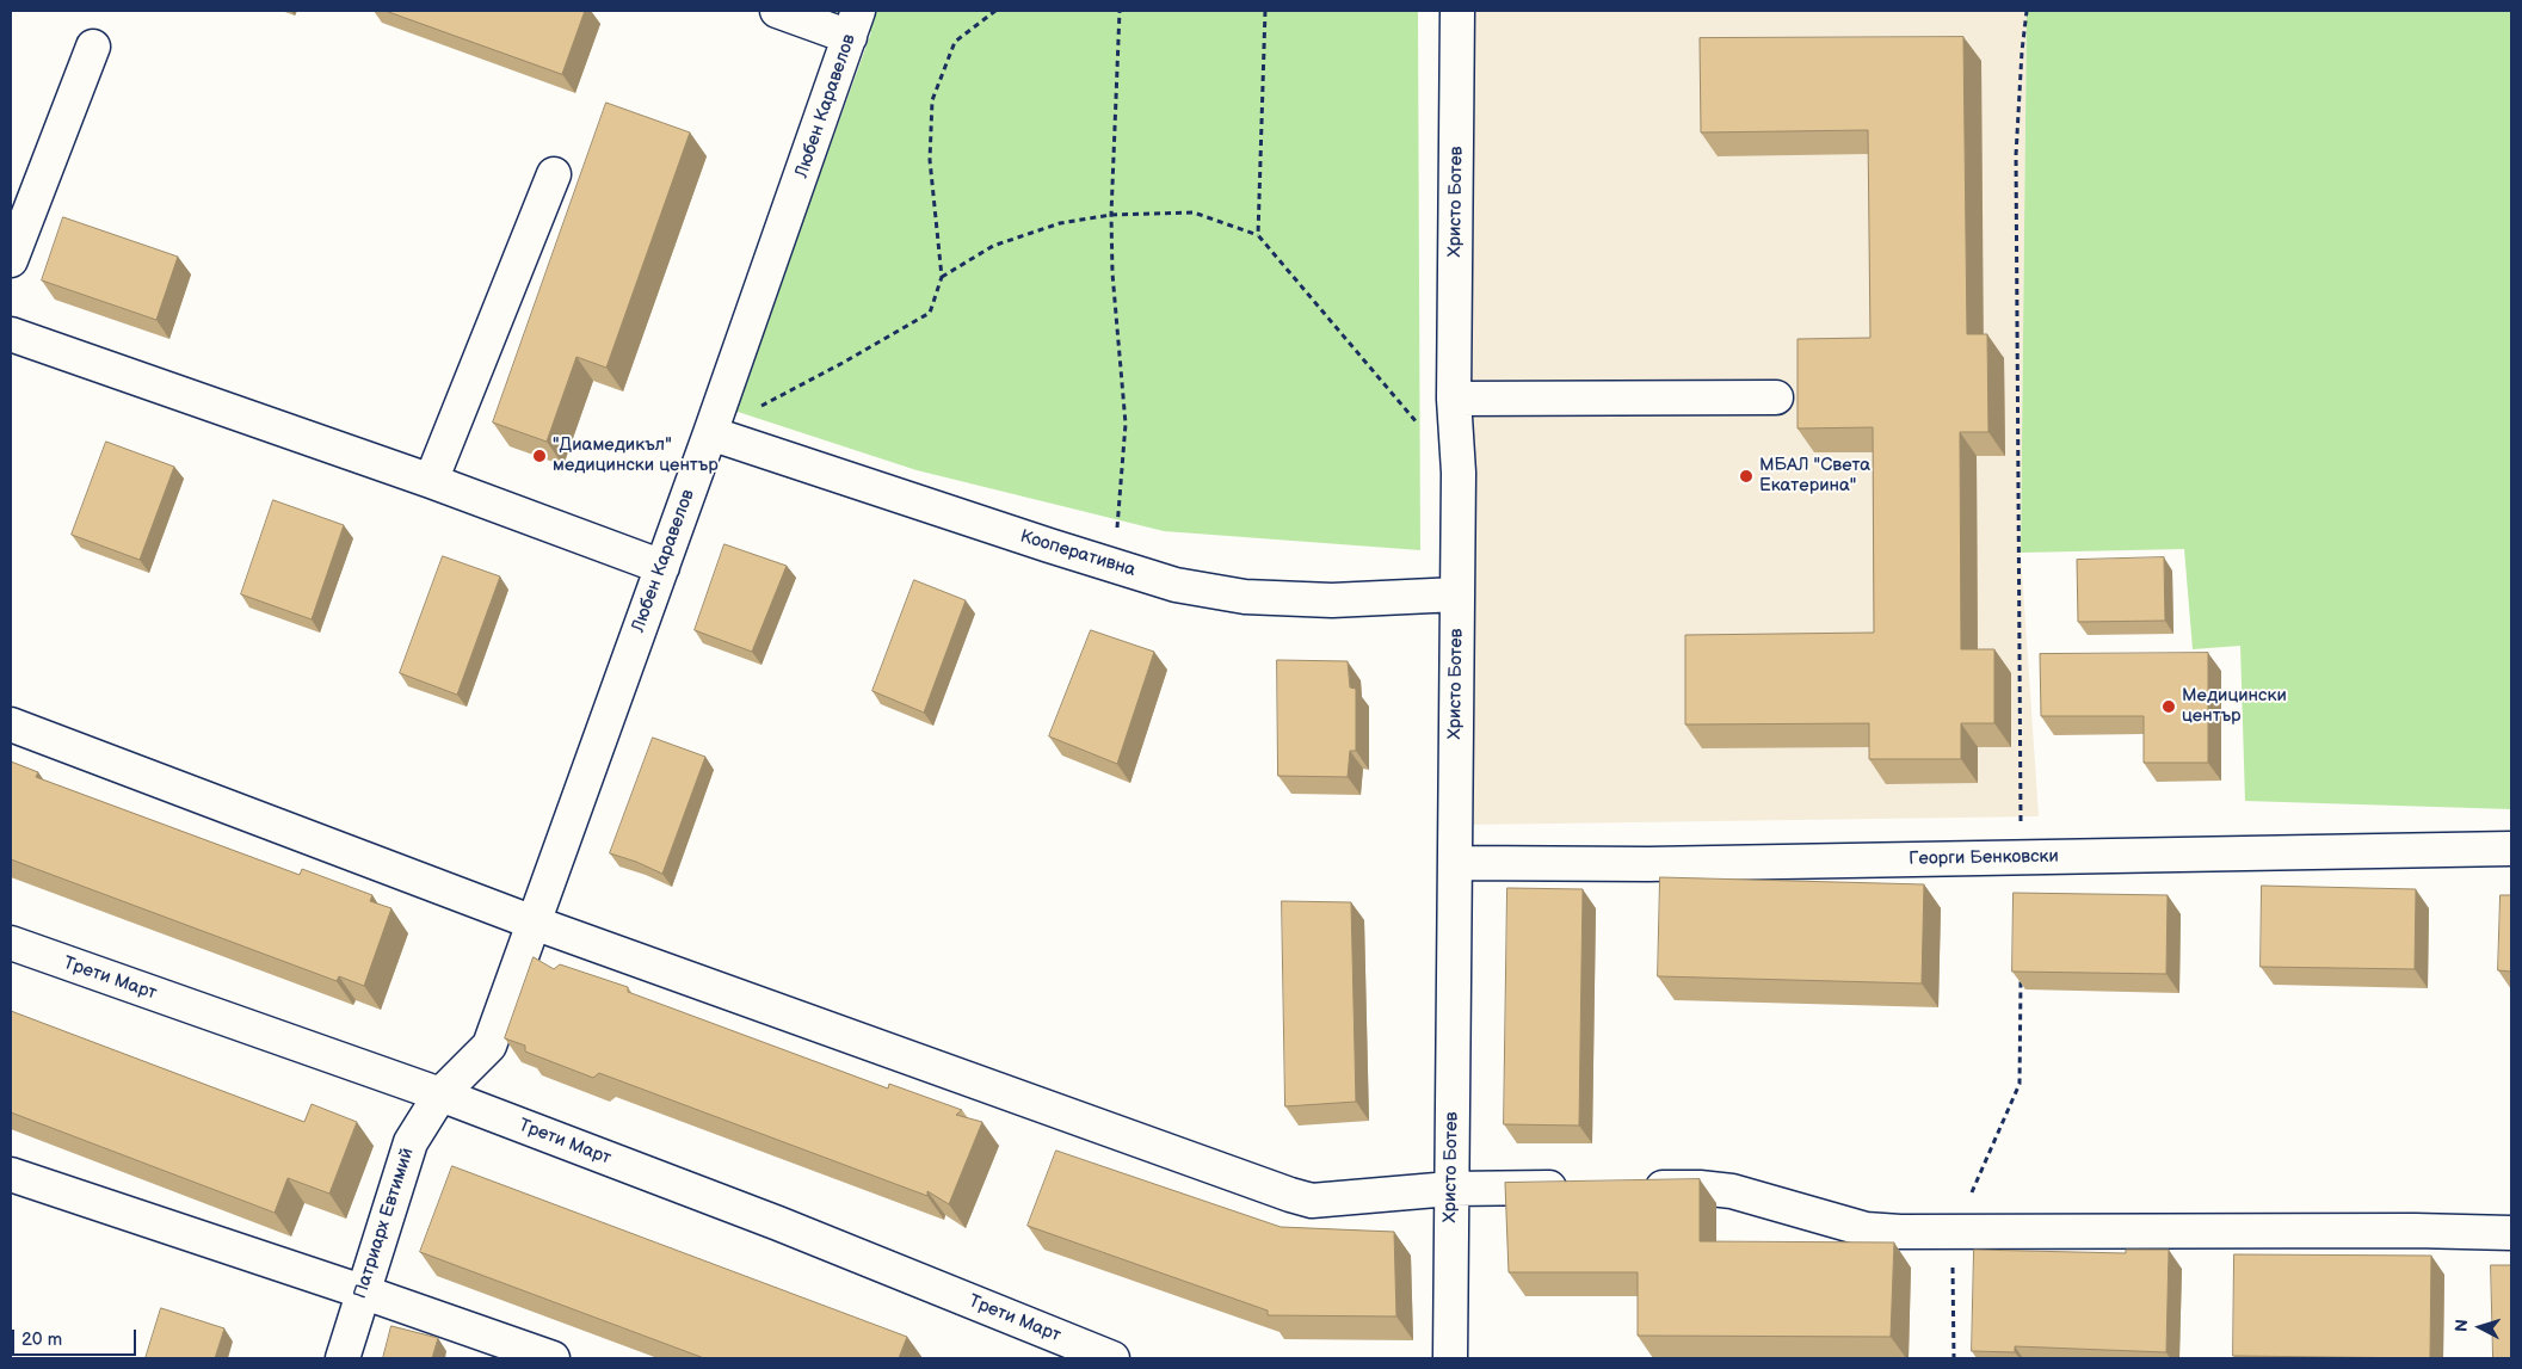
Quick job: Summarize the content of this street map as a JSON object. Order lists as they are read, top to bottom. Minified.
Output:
{"streets":{"street":["Любен Каравелов","Христо Ботев","Кооперативна","Георги Бенковски","Трети Март","Патриарх Евтимий"]},"crossings":[["Любен Каравелов","Кооперативна"],["Любен Каравелов","Трети Март"],["Любен Каравелов","Патриарх Евтимий"],["Христо Ботев","Кооперативна"],["Христо Ботев","Георги Бенковски"],["Трети Март","Патриарх Евтимий"]],"places":["\"Диамедикъл\" медицински център","МБАЛ \"Света Екатерина\"","Медицински център"],"scale_bar":"20 m","north":"left"}
